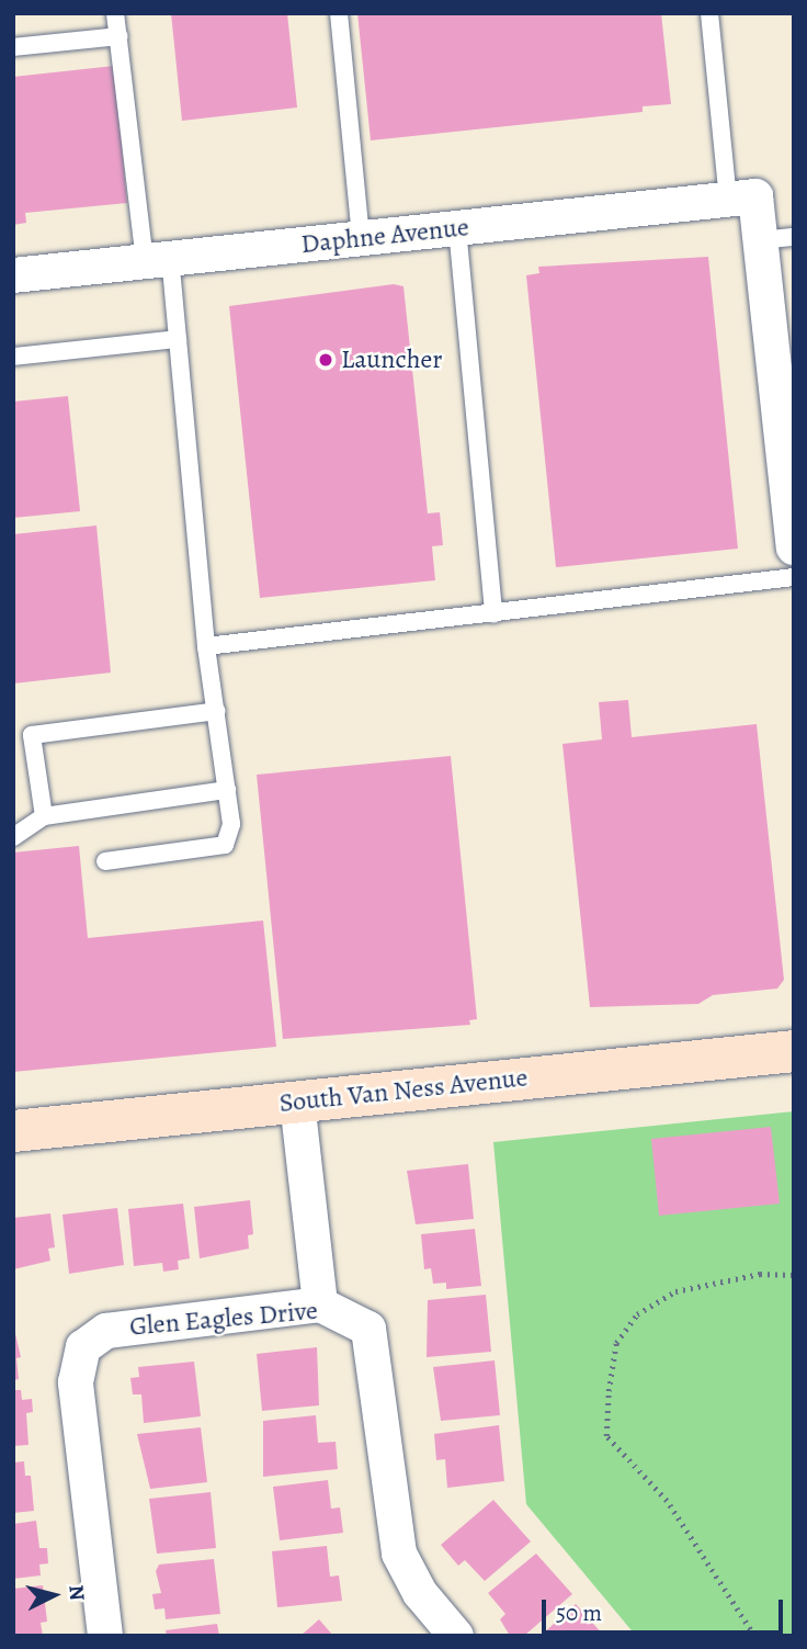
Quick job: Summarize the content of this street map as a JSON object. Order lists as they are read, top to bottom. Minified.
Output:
{"streets":{"main road":["South Van Ness Avenue"],"street":["Daphne Avenue","Glen Eagles Drive"]},"places":["Launcher"],"scale_bar":"50 m","north":"right"}
